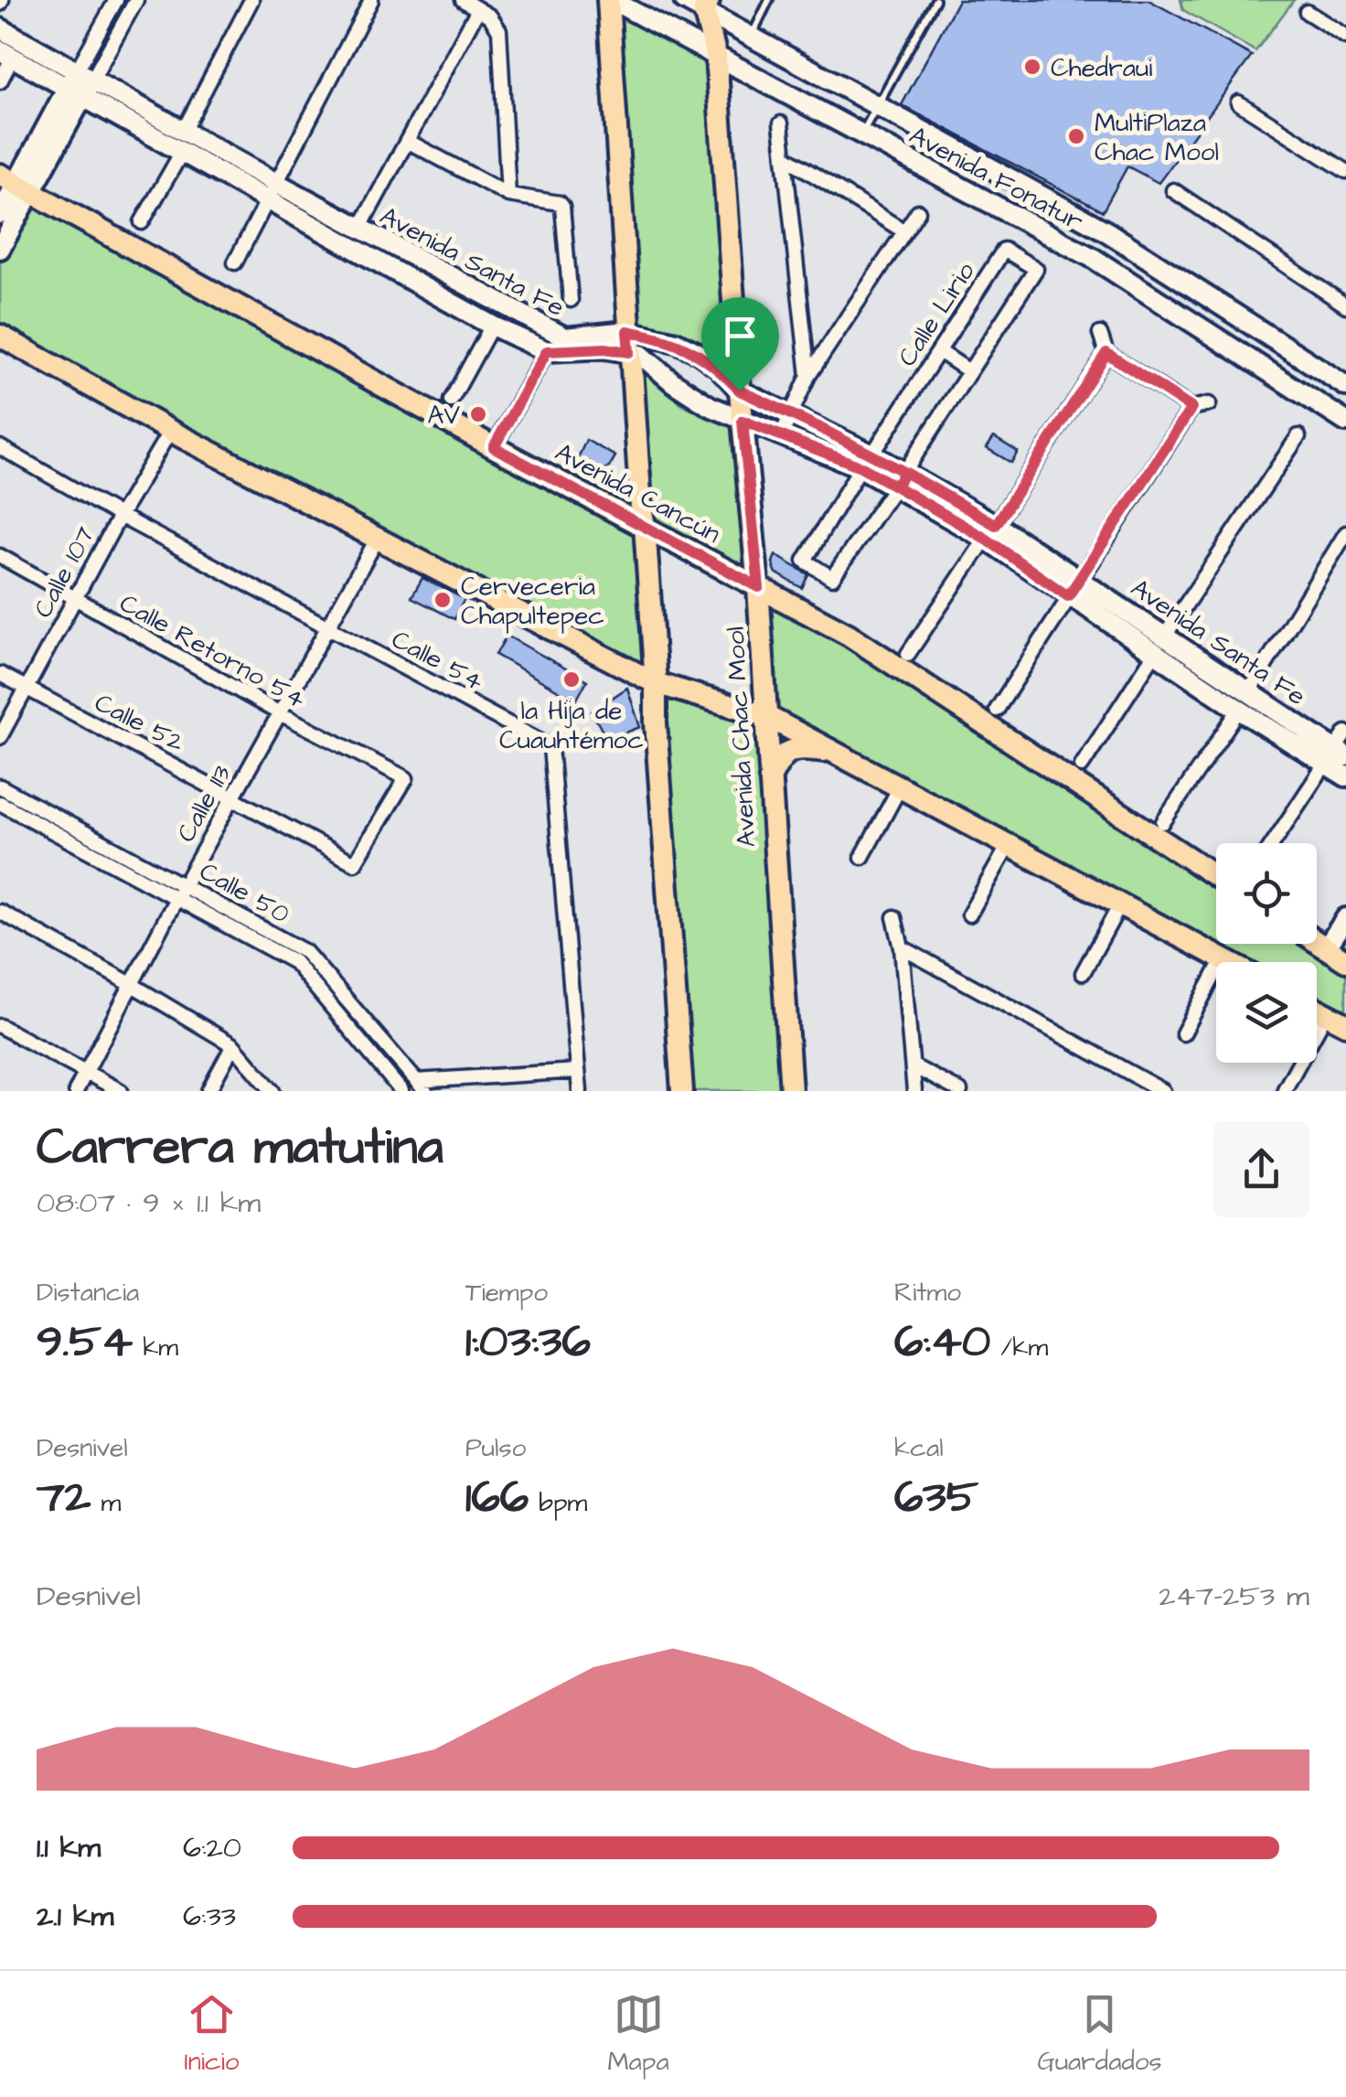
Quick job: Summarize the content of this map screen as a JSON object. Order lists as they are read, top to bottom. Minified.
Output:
{"streets":{"main road":["Avenida Cancún","Avenida Chac Mool"],"street":["Avenida Fonatur","Avenida Santa Fe","Calle Lirio","Calle 107","Calle Retorno 54","Calle 54","Calle 52","Calle 113","Calle 50"]},"crossings":[["Avenida Fonatur","Avenida Chac Mool"],["Avenida Santa Fe","Calle Lirio"],["Avenida Santa Fe","Avenida Chac Mool"],["Avenida Cancún","Avenida Chac Mool"],["Calle 107","Calle Retorno 54"],["Calle 107","Calle 54"],["Calle 107","Calle 52"],["Calle Retorno 54","Calle 52"],["Calle Retorno 54","Calle 113"],["Calle 54","Calle 113"],["Calle 52","Calle 113"],["Calle 113","Calle 50"]],"places":["Chedraui","MultiPlaza Chac Mool","AV","Cerveceria Chapultepec","la Hija de Cuauhtémoc"],"page":{"heading":["Carrera matutina","08:07 · 9 × 1.1 km"],"stats":[["Distancia","9.54 km"],["Tiempo","1:03:36"],["Ritmo","6:40 /km"],["Desnivel","72 m"],["Pulso","166 bpm"],["kcal","635"]],"chart":["Desnivel","247–253 m"],"list":[{"name":"1.1 km","note":"6:20"},{"name":"2.1 km","note":"6:33"}],"tabs":["Inicio","Mapa","Guardados"]}}
